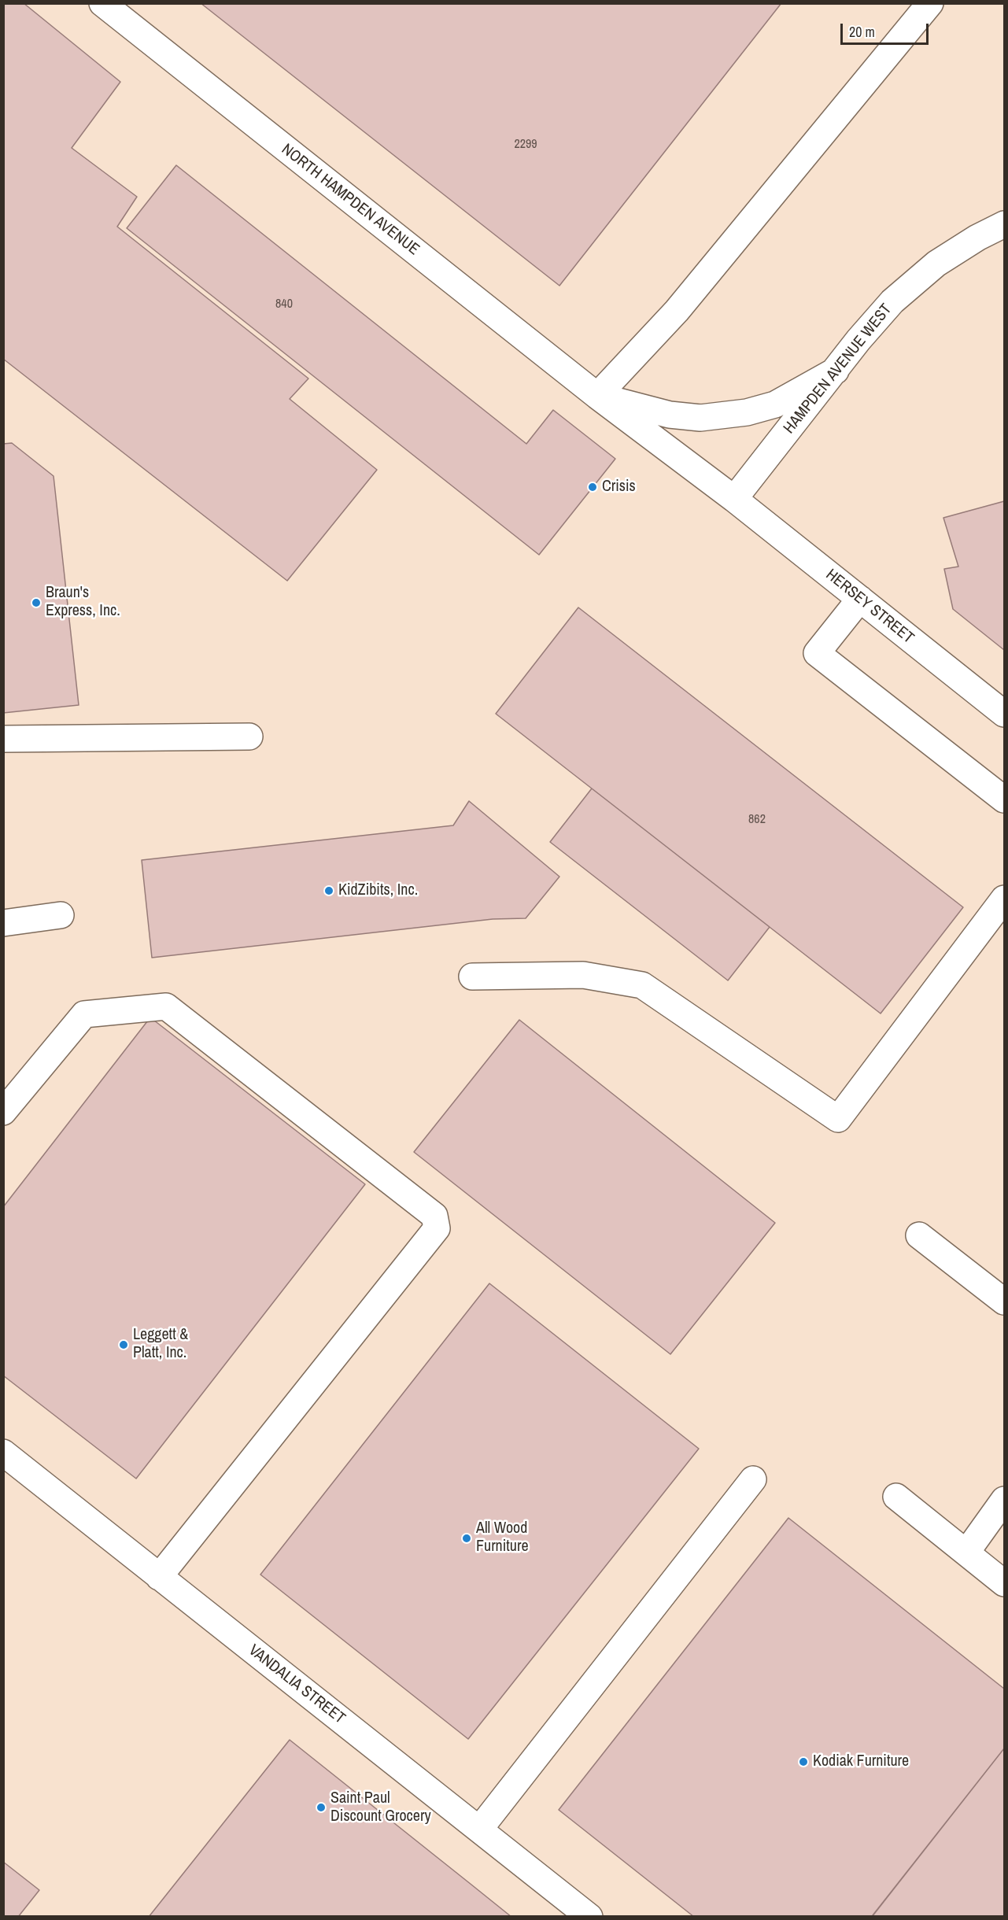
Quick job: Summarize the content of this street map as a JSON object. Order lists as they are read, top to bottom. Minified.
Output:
{"streets":{"street":["NORTH HAMPDEN AVENUE","HAMPDEN AVENUE WEST","HERSEY STREET","VANDALIA STREET"]},"crossings":[["NORTH HAMPDEN AVENUE","HAMPDEN AVENUE WEST"],["NORTH HAMPDEN AVENUE","HERSEY STREET"],["HAMPDEN AVENUE WEST","HERSEY STREET"]],"places":["Crisis","Braun's Express, Inc.","KidZibits, Inc.","Leggett & Platt, Inc.","All Wood Furniture","Kodiak Furniture","Saint Paul Discount Grocery"],"house_numbers":["2299","840","862"],"scale_bar":"20 m"}
